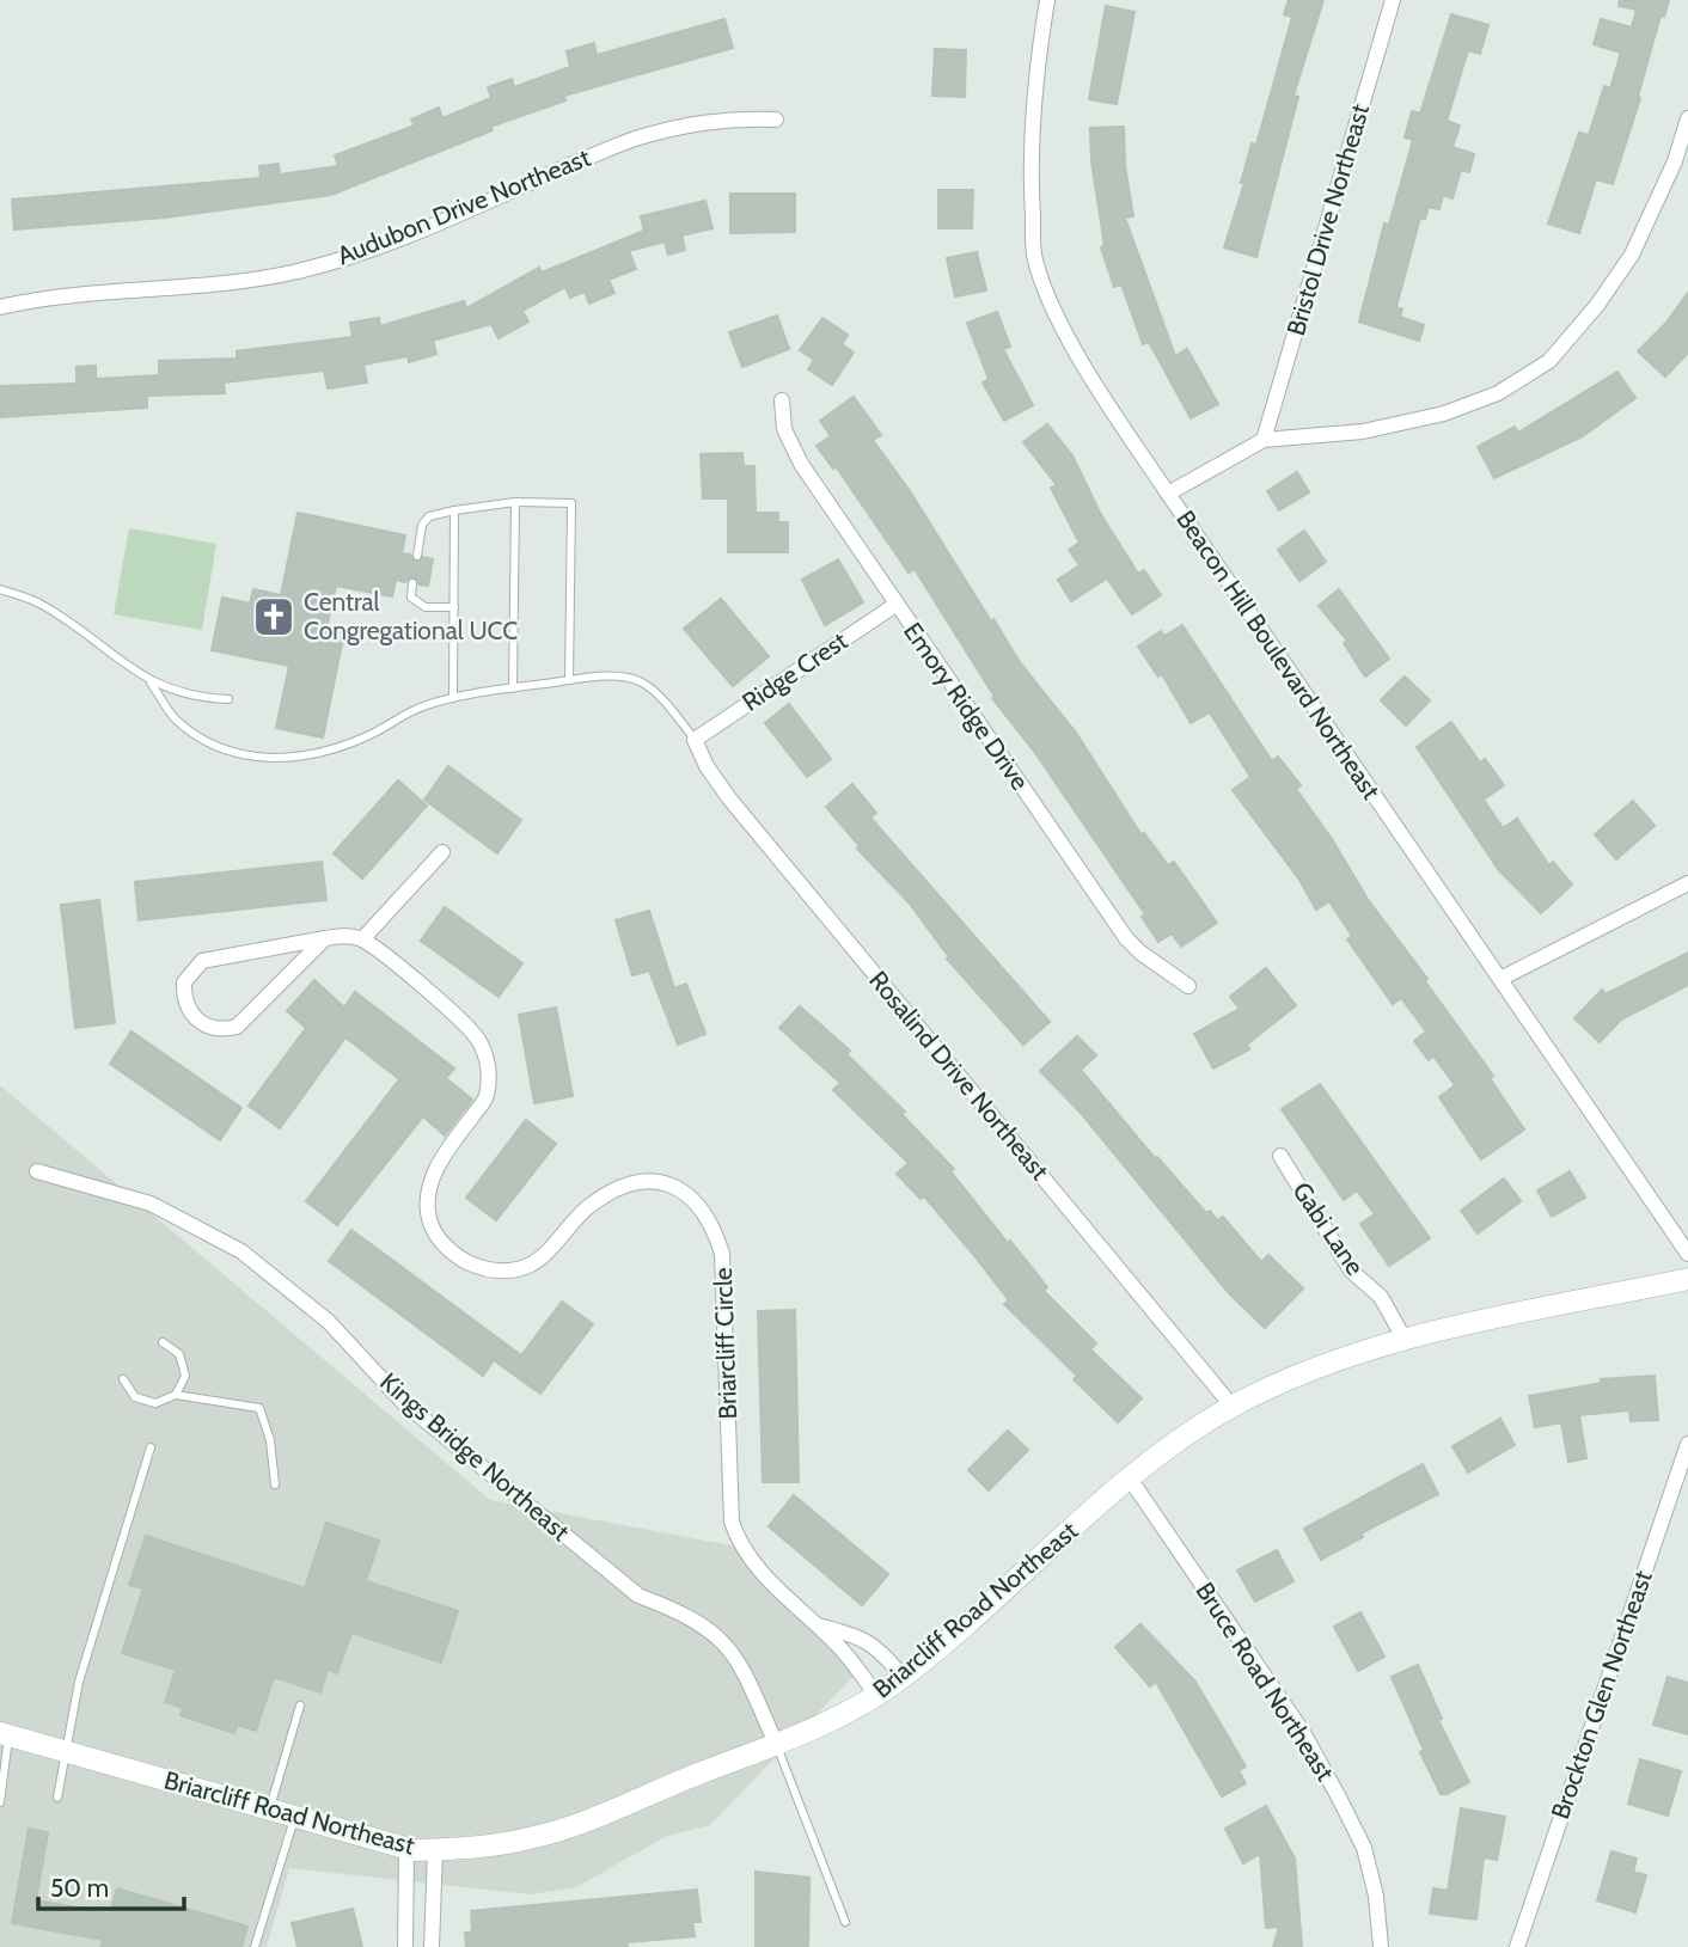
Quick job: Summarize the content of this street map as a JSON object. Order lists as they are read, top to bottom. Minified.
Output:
{"streets":{"main road":["Briarcliff Road Northeast"],"street":["Audubon Drive Northeast","Bristol Drive Northeast","Beacon Hill Boulevard Northeast","Ridge Crest","Emory Ridge Drive","Rosalind Drive Northeast","Gabi Lane","Briarcliff Circle","Kings Bridge Northeast","Bruce Road Northeast","Brockton Glen Northeast"]},"crossings":[["Ridge Crest","Emory Ridge Drive"],["Ridge Crest","Rosalind Drive Northeast"],["Rosalind Drive Northeast","Briarcliff Road Northeast"],["Gabi Lane","Briarcliff Road Northeast"],["Briarcliff Circle","Briarcliff Road Northeast"],["Kings Bridge Northeast","Briarcliff Road Northeast"],["Briarcliff Road Northeast","Bruce Road Northeast"]],"places":{"church":["Central Congregational UCC"]},"scale_bar":"50 m"}
